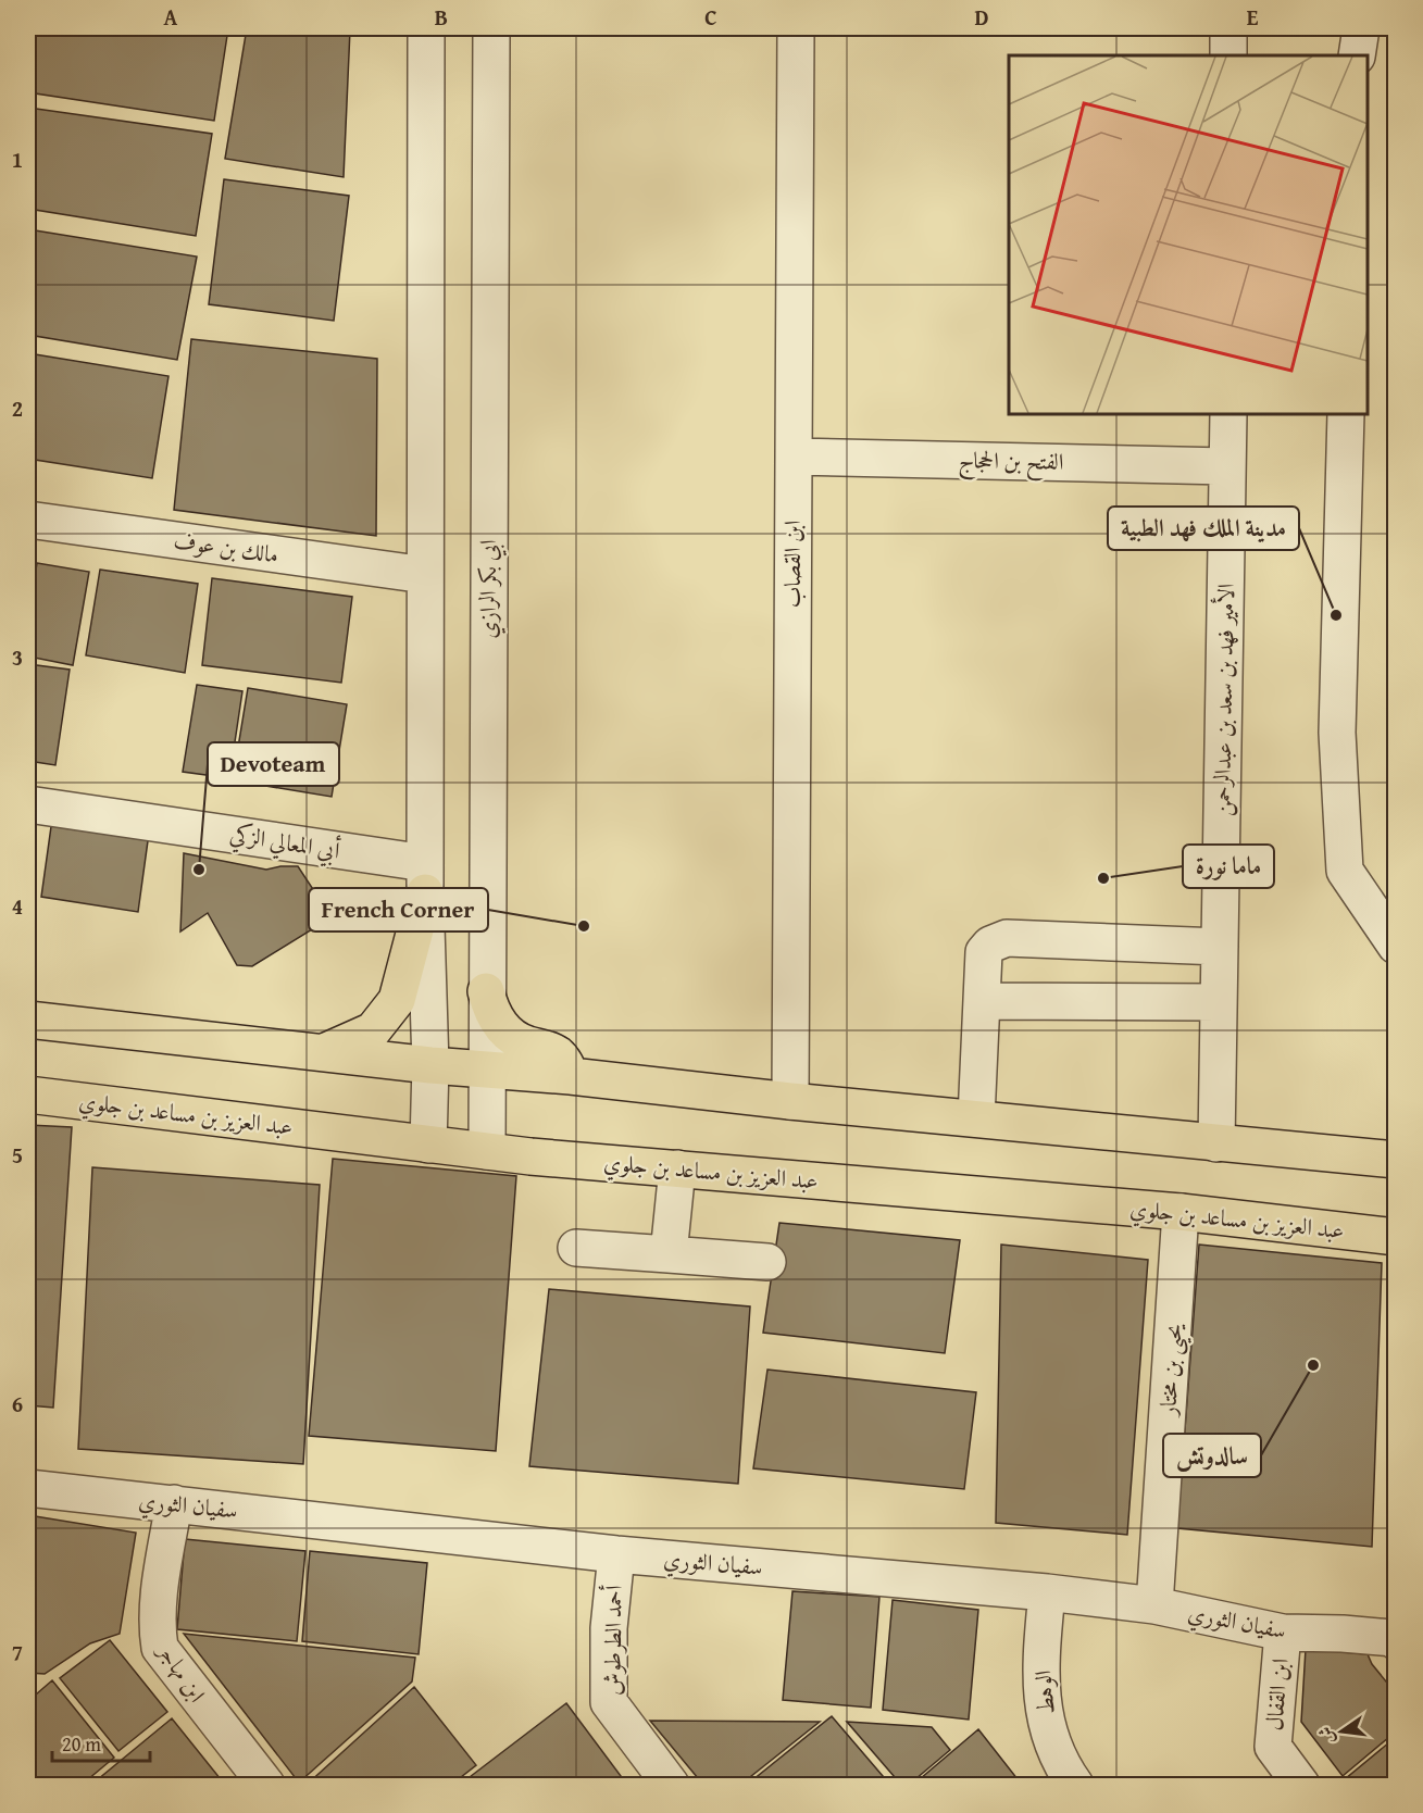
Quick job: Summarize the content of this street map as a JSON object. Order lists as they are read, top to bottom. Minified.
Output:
{"streets":{"main road":["عبد العزيز بن مساعد بن جلوي"],"street":["الفتح بن الحجاج","مالك بن عوف","ابن القصاب","ابي بكر الرازي","الأمير فهد بن سعد بن عبدالرحمن","أبي المعالي الزكي","يحيى بن مختار","سفيان الثوري","أحمد الطرطوش","ابن مهاجر","الوهط","ابن القفال"]},"crossings":[["الفتح بن الحجاج","ابن القصاب"],["الفتح بن الحجاج","الأمير فهد بن سعد بن عبدالرحمن"],["ابي بكر الرازي","عبد العزيز بن مساعد بن جلوي"],["عبد العزيز بن مساعد بن جلوي","يحيى بن مختار"],["يحيى بن مختار","سفيان الثوري"],["سفيان الثوري","أحمد الطرطوش"],["سفيان الثوري","ابن مهاجر"],["سفيان الثوري","الوهط"],["سفيان الثوري","ابن القفال"]],"places":["مدينة الملك فهد الطبية","Devoteam","ماما نورة","French Corner","سالدوتش"],"scale_bar":"20 m","north":"left","grid":{"columns":["A","B","C","D","E"],"rows":["1","2","3","4","5","6","7"]}}
